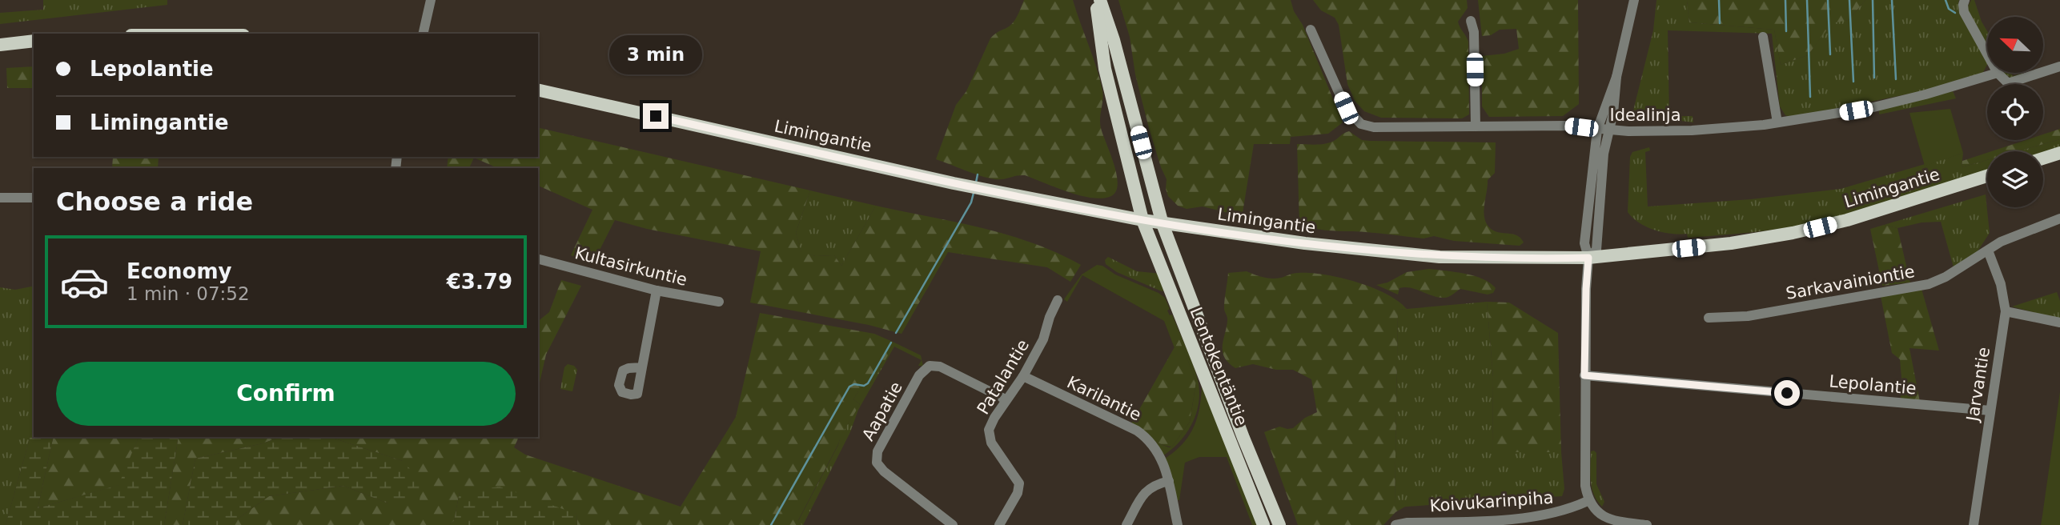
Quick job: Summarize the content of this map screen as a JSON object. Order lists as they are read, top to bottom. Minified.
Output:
{"streets":{"main road":["Limingantie","Lentokentäntie"],"street":["Idealinja","Kultasirkuntie","Sarkavainiontie","Patalantie","Jarvantie","Lepolantie","Karilantie","Aapatie","Koivukarinpiha"]},"crossings":[["Limingantie","Lentokentäntie"],["Sarkavainiontie","Jarvantie"],["Patalantie","Karilantie"],["Patalantie","Aapatie"],["Jarvantie","Lepolantie"]],"north":"top left","page":{"banner":["Lepolantie","Limingantie"],"bubble":"3 min","heading":"Choose a ride","list":[{"name":"Economy","note":"1 min · 07:52","value":"€3.79"}],"buttons":"Confirm"}}
